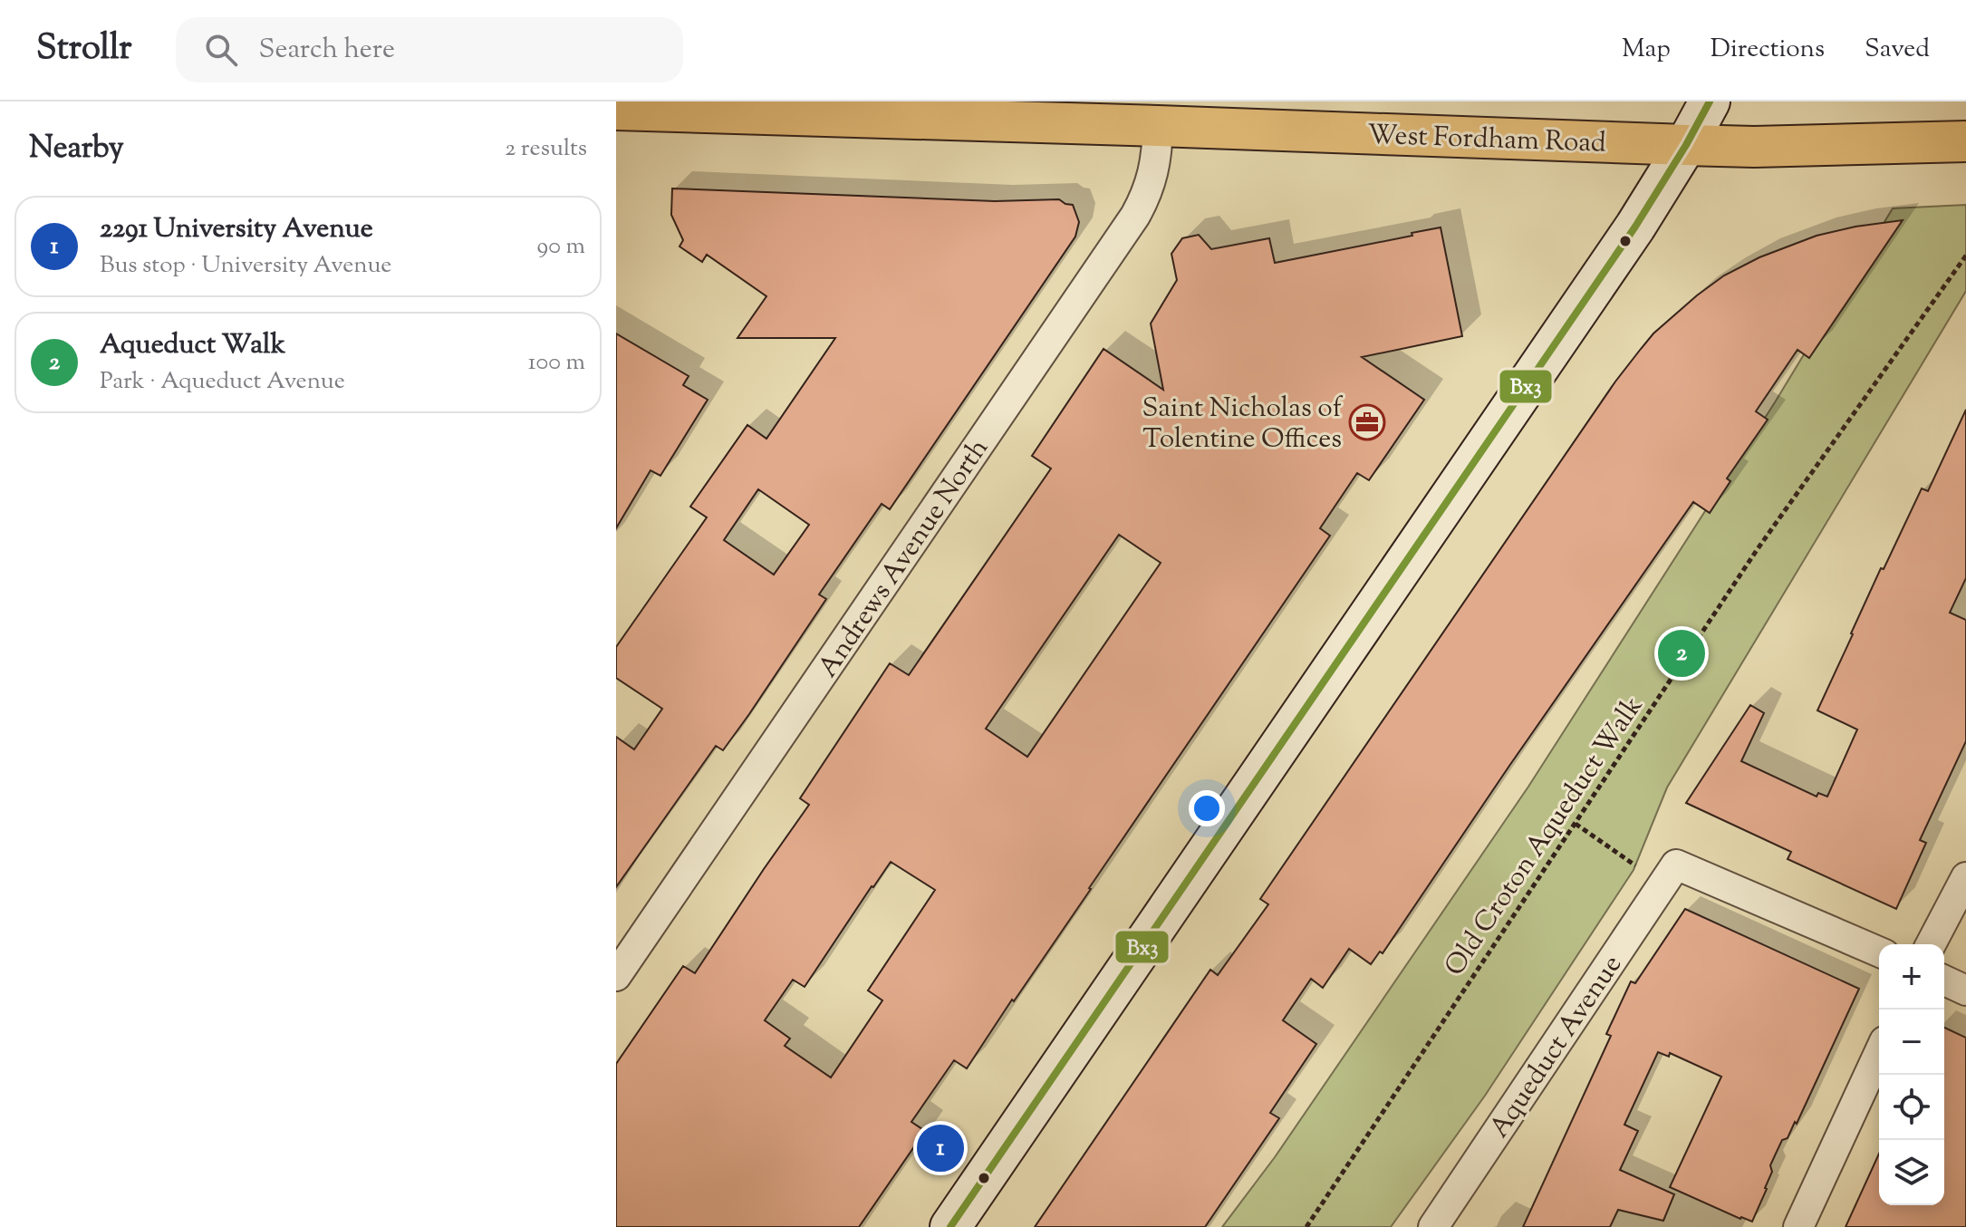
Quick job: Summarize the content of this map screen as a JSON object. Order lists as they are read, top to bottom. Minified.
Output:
{"streets":{"main road":["West Fordham Road"],"street":["Andrews Avenue North","Aqueduct Avenue"],"path":["Old Croton Aqueduct Walk"]},"crossings":[["West Fordham Road","Andrews Avenue North"]],"places":{"office":["Saint Nicholas of Tolentine Offices"]},"lines":["transit line Bx3"],"page":{"header":"Strollr","search":"Search here","nav":["Map","Directions","Saved"],"heading":["Nearby","2 results"],"list":[{"mark":"1","name":"2291 University Avenue","note":"Bus stop · University Avenue","value":"90 m"},{"mark":"2","name":"Aqueduct Walk","note":"Park · Aqueduct Avenue","value":"100 m"}],"pins":["2","1"],"map_buttons":["+","−"]}}
